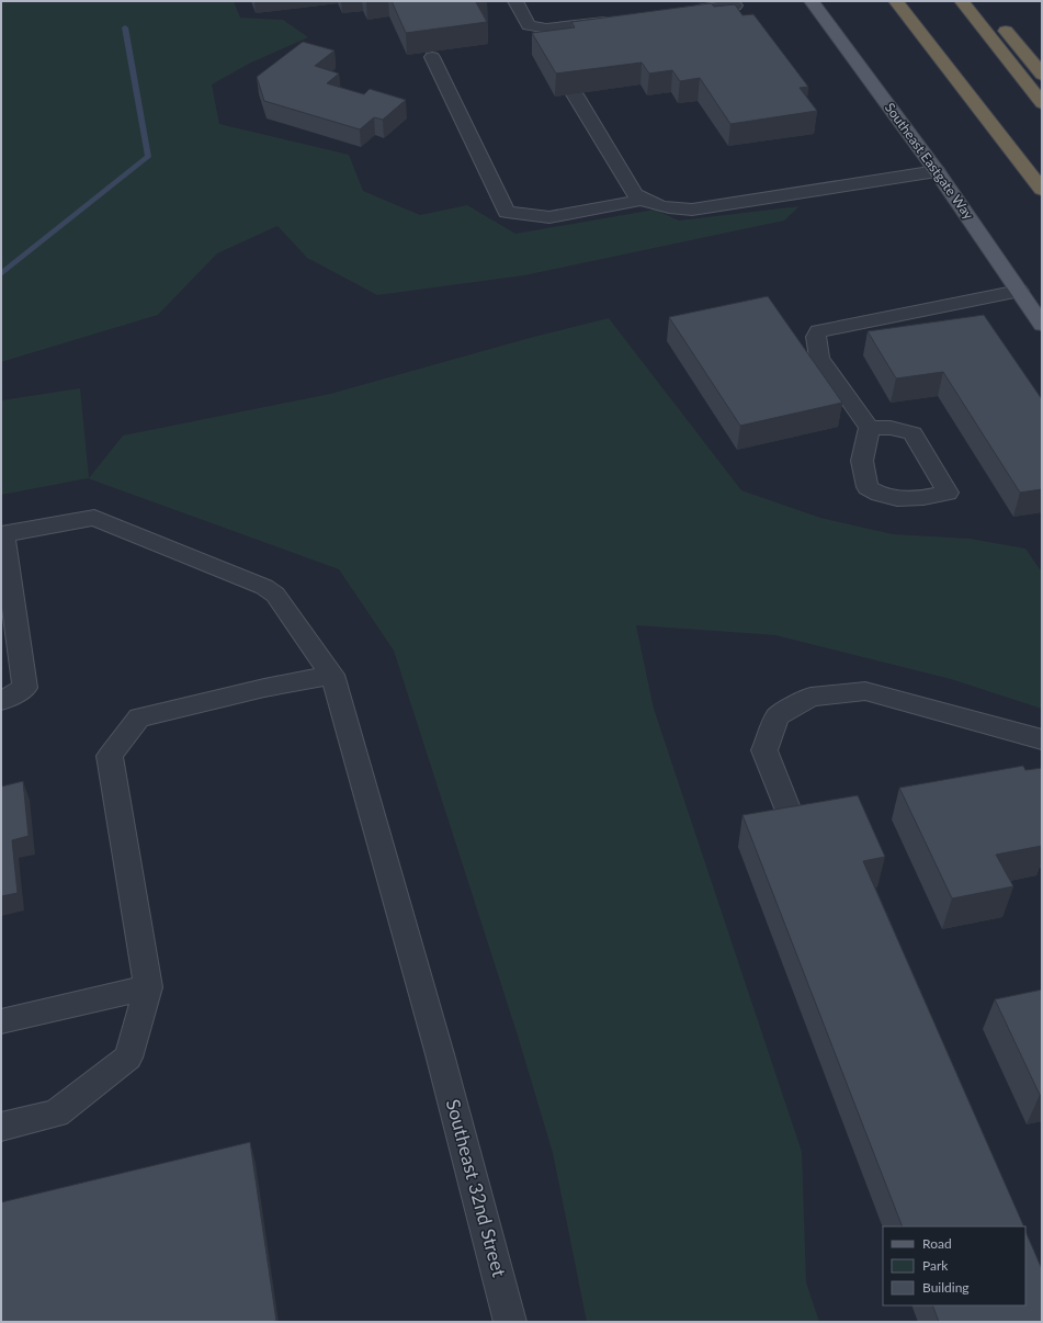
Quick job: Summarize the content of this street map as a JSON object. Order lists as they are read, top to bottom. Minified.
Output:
{"streets":{"main road":["Southeast Eastgate Way"],"lane":["Southeast 32nd Street"]},"legend":["Road","Park","Building"]}
